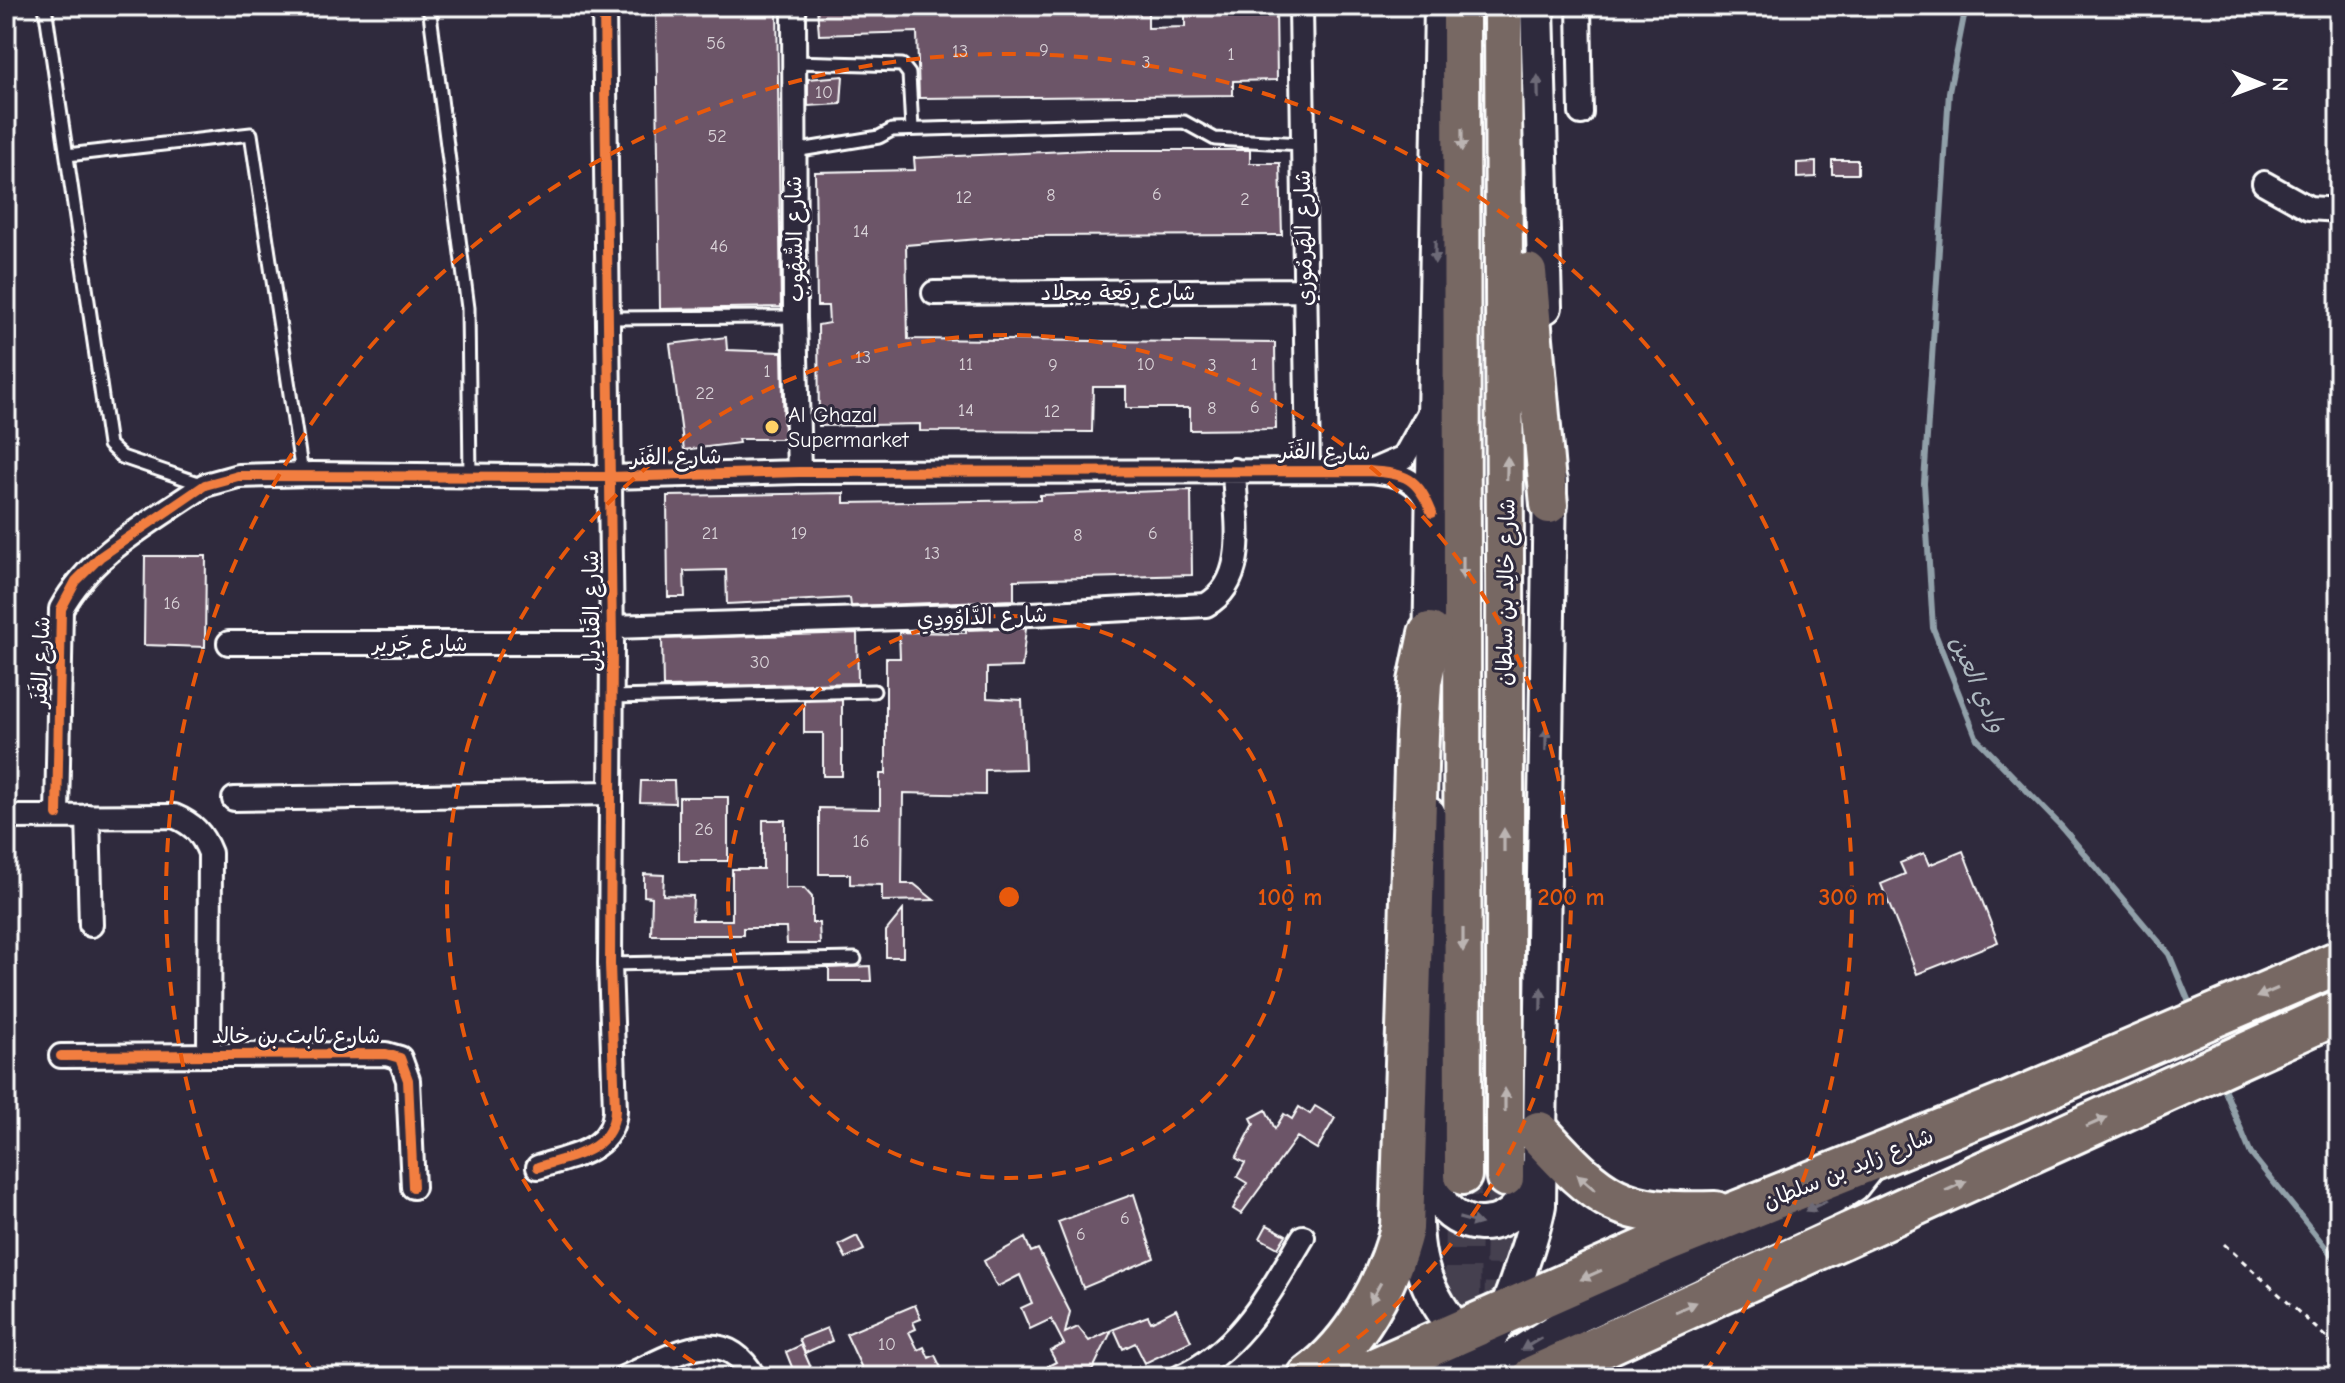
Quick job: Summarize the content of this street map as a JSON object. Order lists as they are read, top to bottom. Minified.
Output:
{"streets":{"highway":["شارع زايد بن سلطان"],"main road":["شارع خالِد بن سلطان"],"street":["شارع الهَرمُوزي","شارع السُّهُوب","شارع رِقعة مِجلاد","شارع الفَنَر","شارع القَنادِيل","شارع الدَّاوُودِي","شارع جَرير","شارع ثابت بن خالد"]},"crossings":[["شارع الهَرمُوزي","شارع رِقعة مِجلاد"],["شارع الهَرمُوزي","شارع الفَنَر"],["شارع السُّهُوب","شارع الفَنَر"],["شارع الفَنَر","شارع القَنادِيل"],["شارع الفَنَر","شارع الدَّاوُودِي"],["شارع الفَنَر","شارع ثابت بن خالد"],["شارع القَنادِيل","شارع الدَّاوُودِي"],["شارع القَنادِيل","شارع جَرير"],["شارع الدَّاوُودِي","شارع جَرير"]],"water":["وادي العين"],"places":["Al Ghazal Supermarket"],"house_numbers":["56","9","13","1","3","10","52","6","8","12","2","14","46","13","11","10","1","9","3","1","22","6","8","14","12","21","19","6","8","13","16","30","26","16","6","6","10"],"north":"right","rings":["100 m","200 m","300 m"]}
